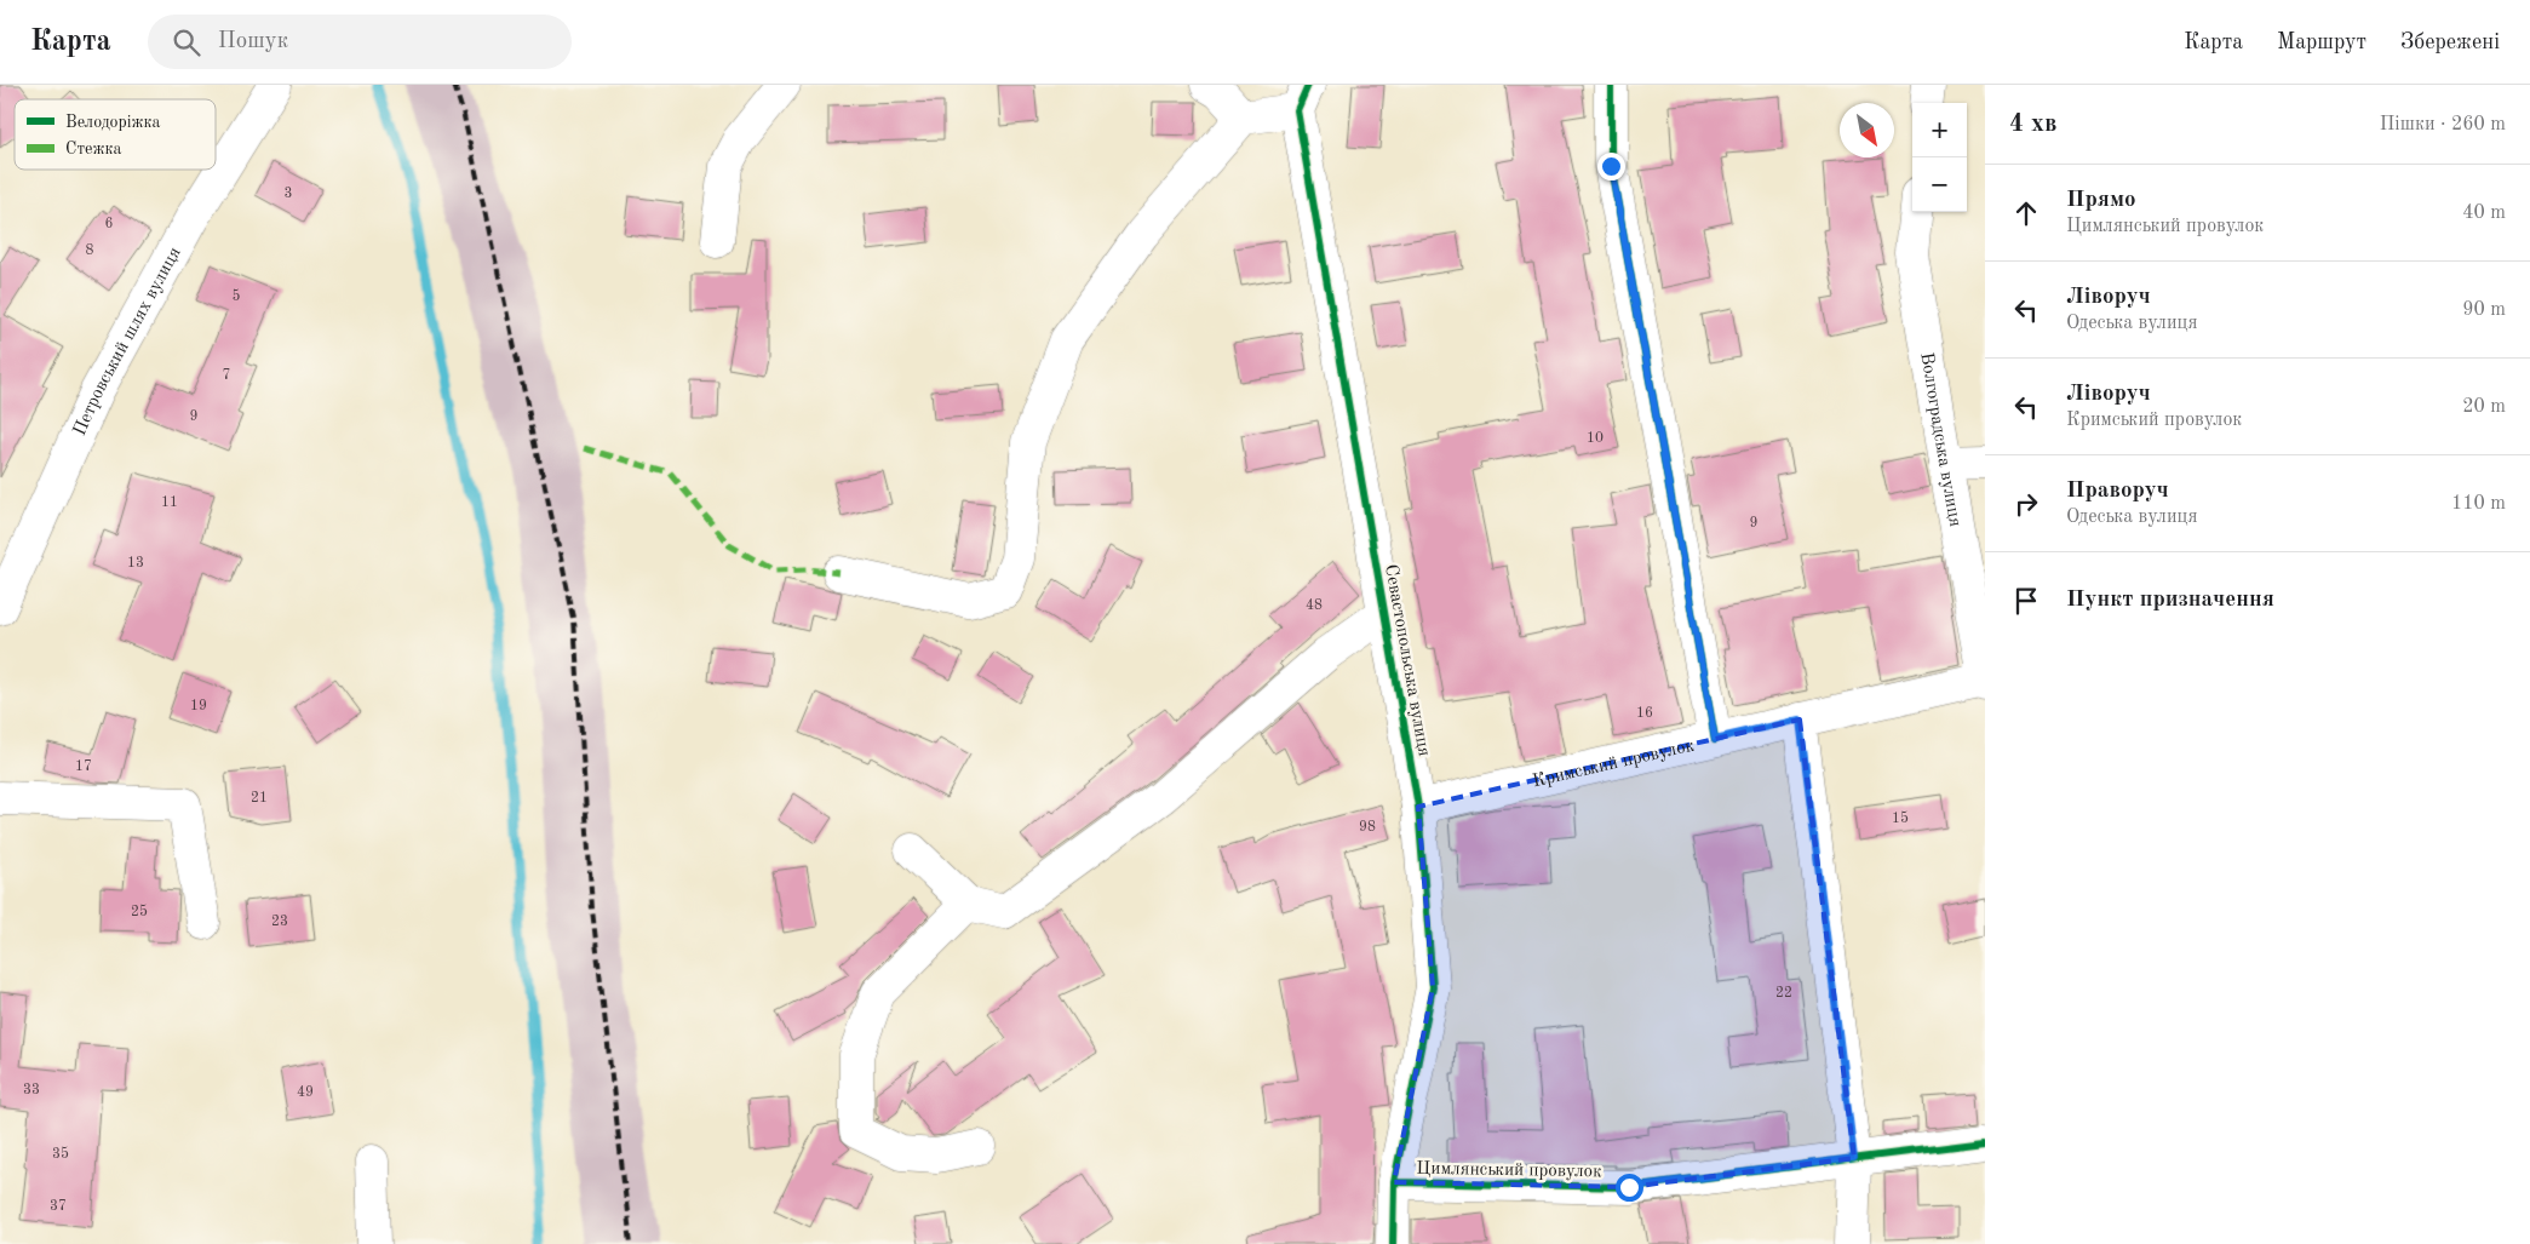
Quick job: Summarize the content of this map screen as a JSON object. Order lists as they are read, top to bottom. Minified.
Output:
{"streets":{"street":["Петровський шлях вулиця","Волгоградська вулиця","Севастопольська вулиця","Кримський провулок","Цимлянський провулок"]},"crossings":[["Волгоградська вулиця","Кримський провулок"],["Севастопольська вулиця","Кримський провулок"],["Севастопольська вулиця","Цимлянський провулок"]],"house_numbers":["3","6","8","5","7","9","10","11","9","13","48","19","16","17","21","15","98","25","23","22","33","49","35","37"],"legend":["Велодоріжка","Стежка"],"north":"bottom right","page":{"header":"Карта","search":"Пошук","nav":["Карта","Маршрут","Збережені"],"heading":["4 хв","Пішки · 260 m"],"map_buttons":["+","−"],"list":[["Прямо","Цимлянський провулок","40 m"],["Ліворуч","Одеська вулиця","90 m"],["Ліворуч","Кримський провулок","20 m"],["Праворуч","Одеська вулиця","110 m"],"Пункт призначення"]}}
